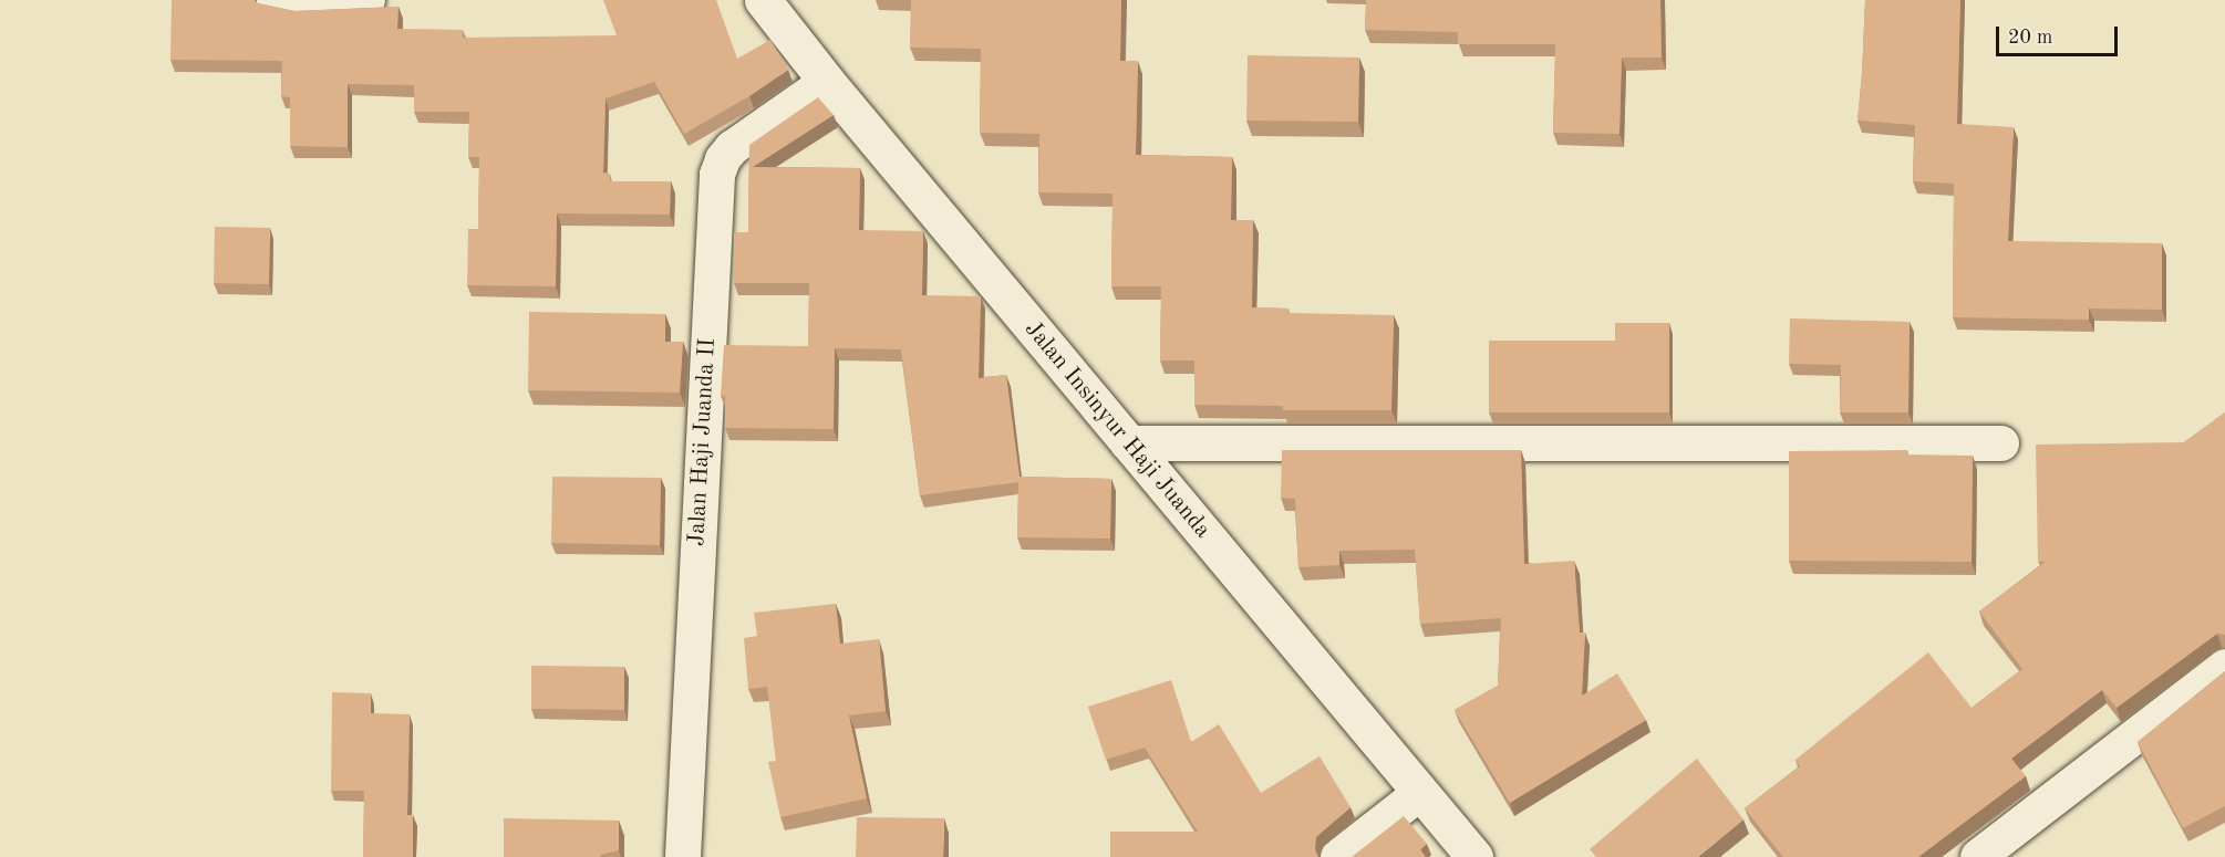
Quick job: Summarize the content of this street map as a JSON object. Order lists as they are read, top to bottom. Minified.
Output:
{"streets":{"street":["Jalan Insinyur Haji Juanda","Jalan Haji Juanda II"]},"crossings":[["Jalan Insinyur Haji Juanda","Jalan Haji Juanda II"]],"scale_bar":"20 m"}
